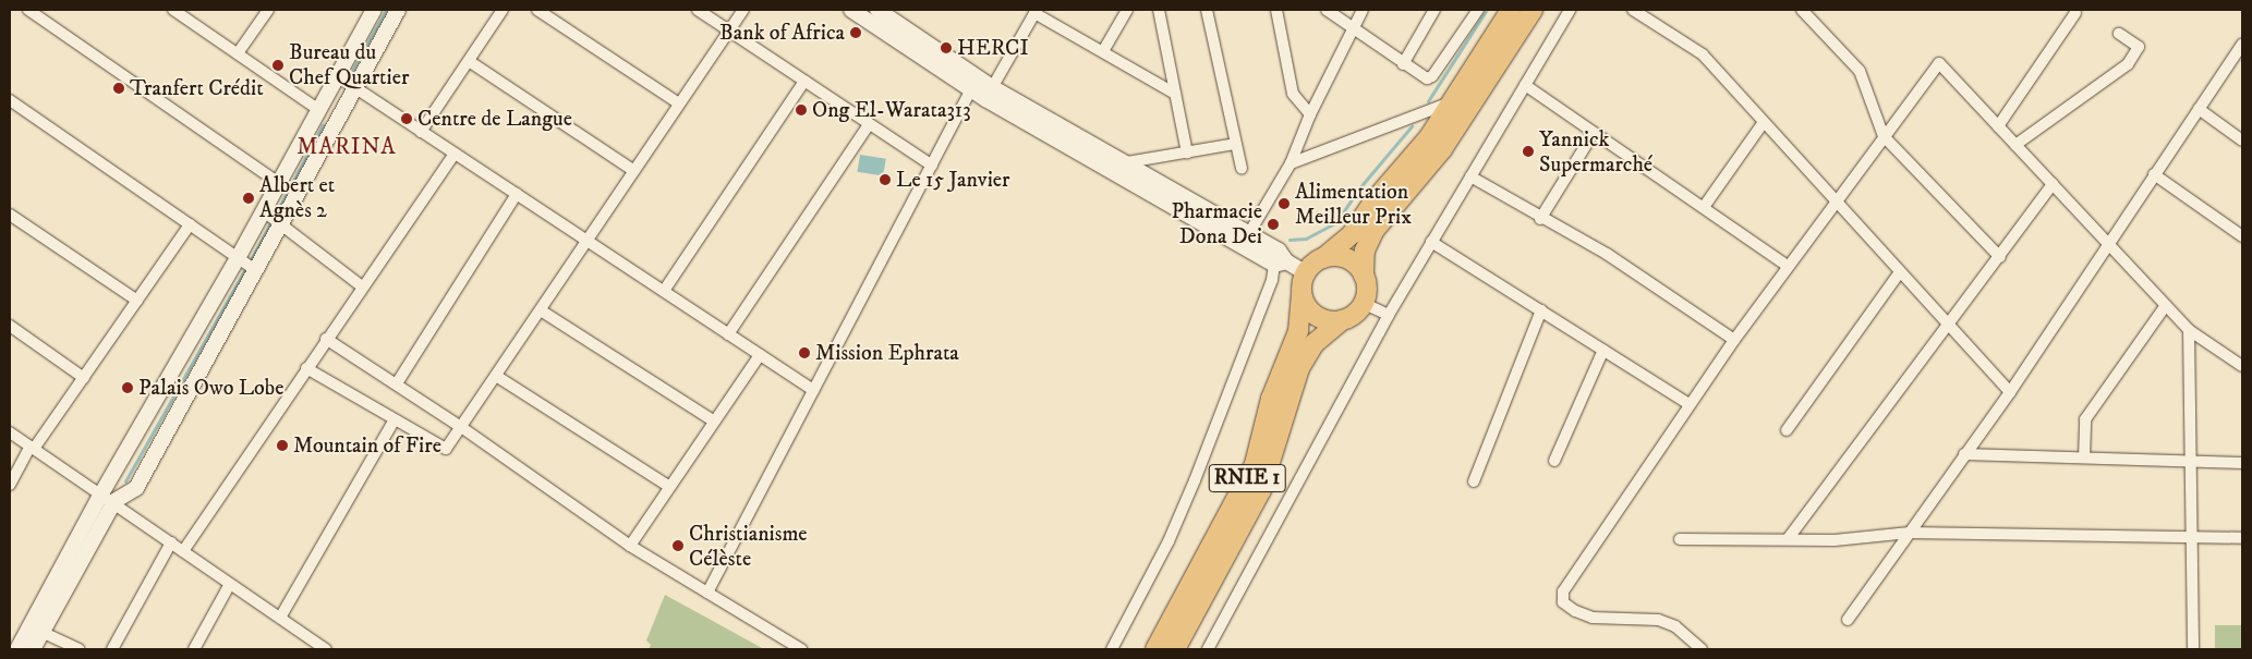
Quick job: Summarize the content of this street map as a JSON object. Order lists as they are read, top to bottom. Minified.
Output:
{"streets":{"highway":["RNIE 1"]},"districts":["MARINA"],"places":["Bank of Africa","HERCI","Bureau du Chef Quartier","Tranfert Crédit","Ong El-Warata313","Centre de Langue","Yannick Supermarché","Le 15 Janvier","Albert et Agnès 2","Alimentation Meilleur Prix","Pharmacie Dona Dei","Mission Ephrata","Palais Owo Lobe","Mountain of Fire","Christianisme Célèste"]}
